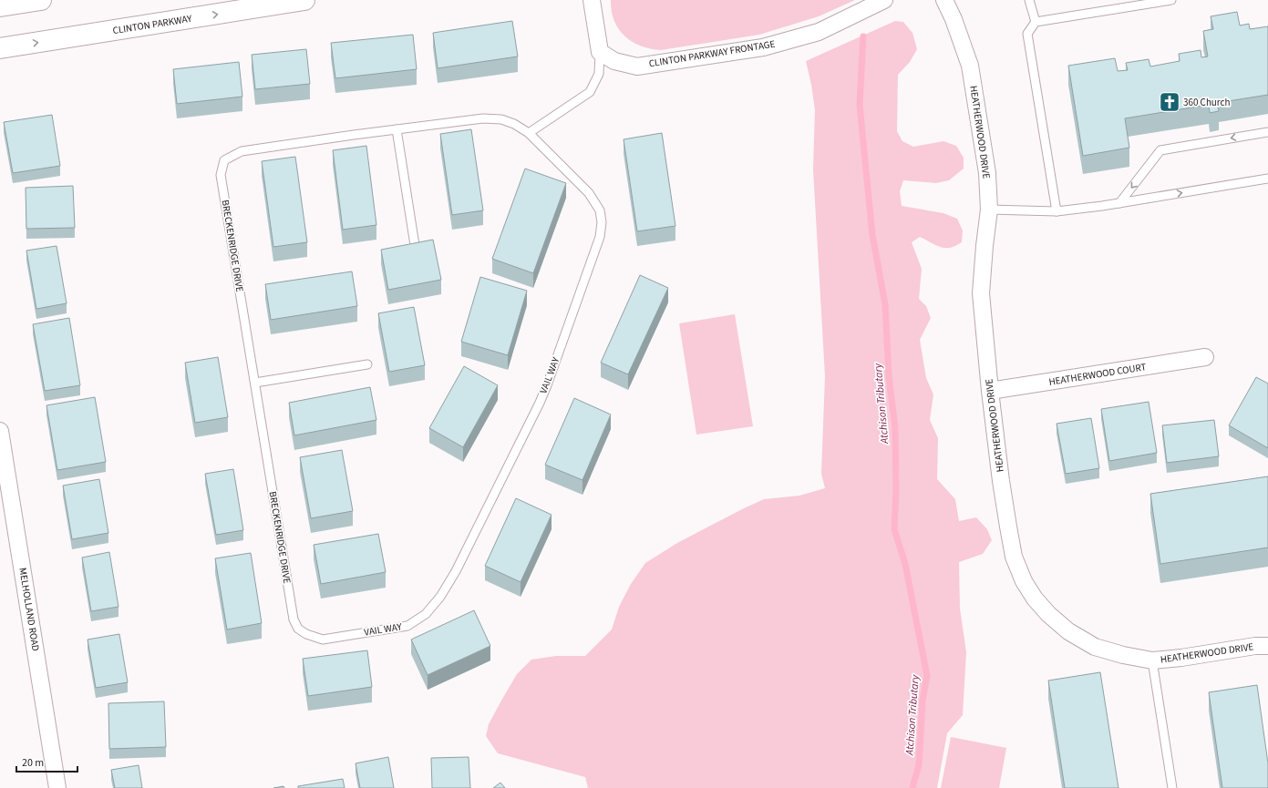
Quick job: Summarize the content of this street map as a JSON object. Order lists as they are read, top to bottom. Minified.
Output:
{"streets":{"main road":["CLINTON PARKWAY"],"street":["CLINTON PARKWAY FRONTAGE","HEATHERWOOD DRIVE","HEATHERWOOD COURT","MELHOLLAND ROAD"],"lane":["BRECKENRIDGE DRIVE","VAIL WAY"]},"crossings":[["HEATHERWOOD DRIVE","HEATHERWOOD COURT"],["BRECKENRIDGE DRIVE","VAIL WAY"]],"one_way":["CLINTON PARKWAY"],"water":["Atchison Tributary"],"places":{"church":["360 Church"]},"scale_bar":"20 m"}
